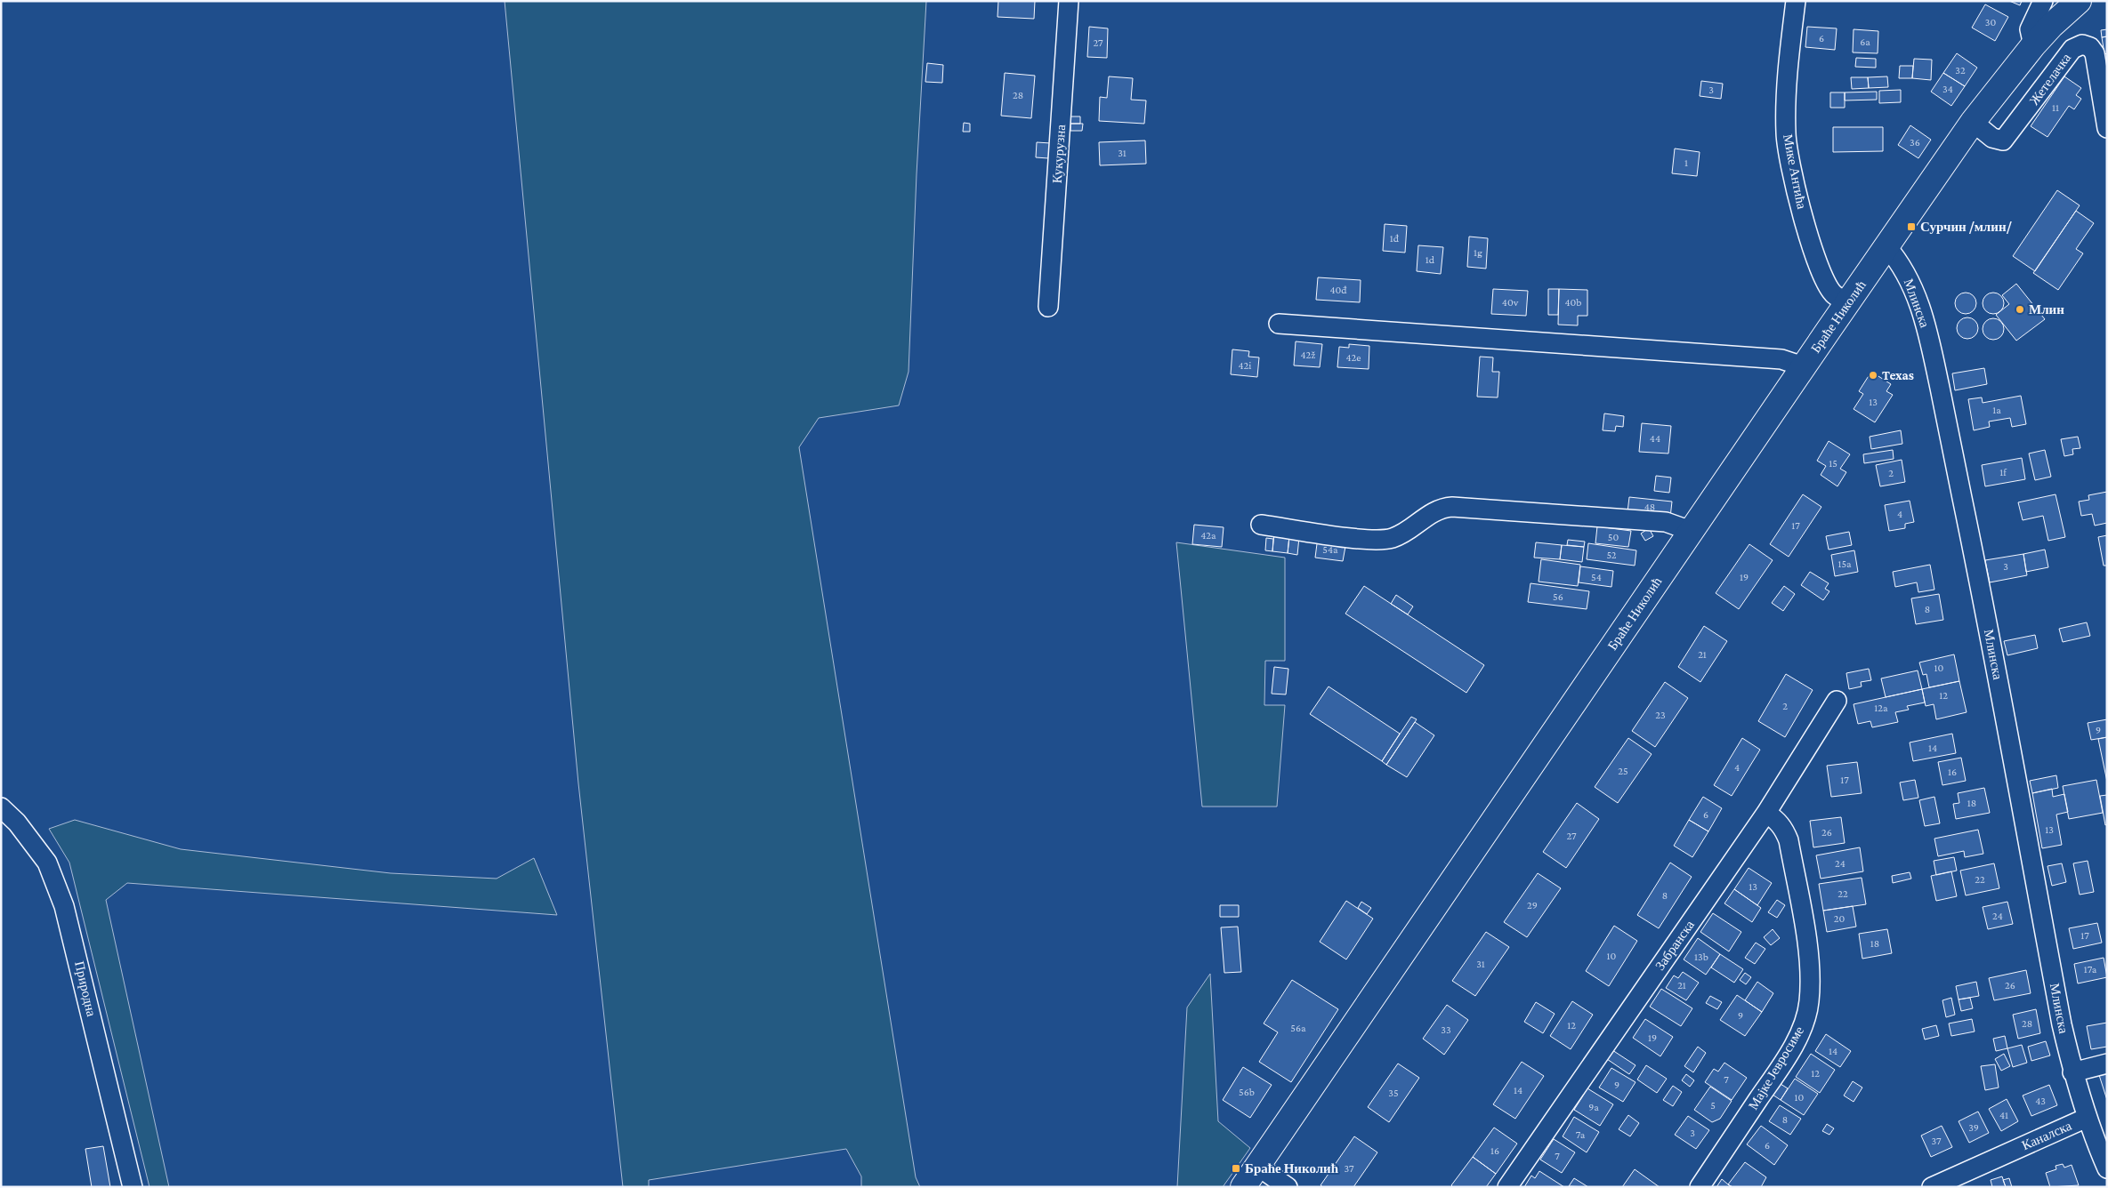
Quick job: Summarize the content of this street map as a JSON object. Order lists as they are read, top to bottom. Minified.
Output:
{"streets":{"main road":["Браће Николић"],"street":["Жетелачка","Кукурузна","Мике Антића","Млинска","Забранска","Природна","Мајке Јевросиме","Каналска"]},"crossings":[["Жетелачка","Браће Николић"],["Мике Антића","Браће Николић"],["Млинска","Браће Николић"],["Млинска","Каналска"],["Забранска","Мајке Јевросиме"]],"places":{"transit":["Сурчин /млин/","Браће Николић"],"other":["Млин","Texas"]},"house_numbers":["30","6","6a","27","32","34","3","28","11","36","31","1","1đ","1g","1d","40đ","40v","40b","42ž","42e","42i","13","1a","44","15","1f","2","48","4","17","42a","50","54a","52","15a","3","54","19","56","8","21","10","12","2","12a","23","9","14","4","25","16","17","18","6","13","26","27","24","22","13","22","8","29","24","20","17","18","10","13b","31","17a","21","26","9","28","12","56a","33","19","14","12","7","9","14","56b","35","10","43","5","9a","41","8","39","3","7a","37","6","16","7","37"]}
